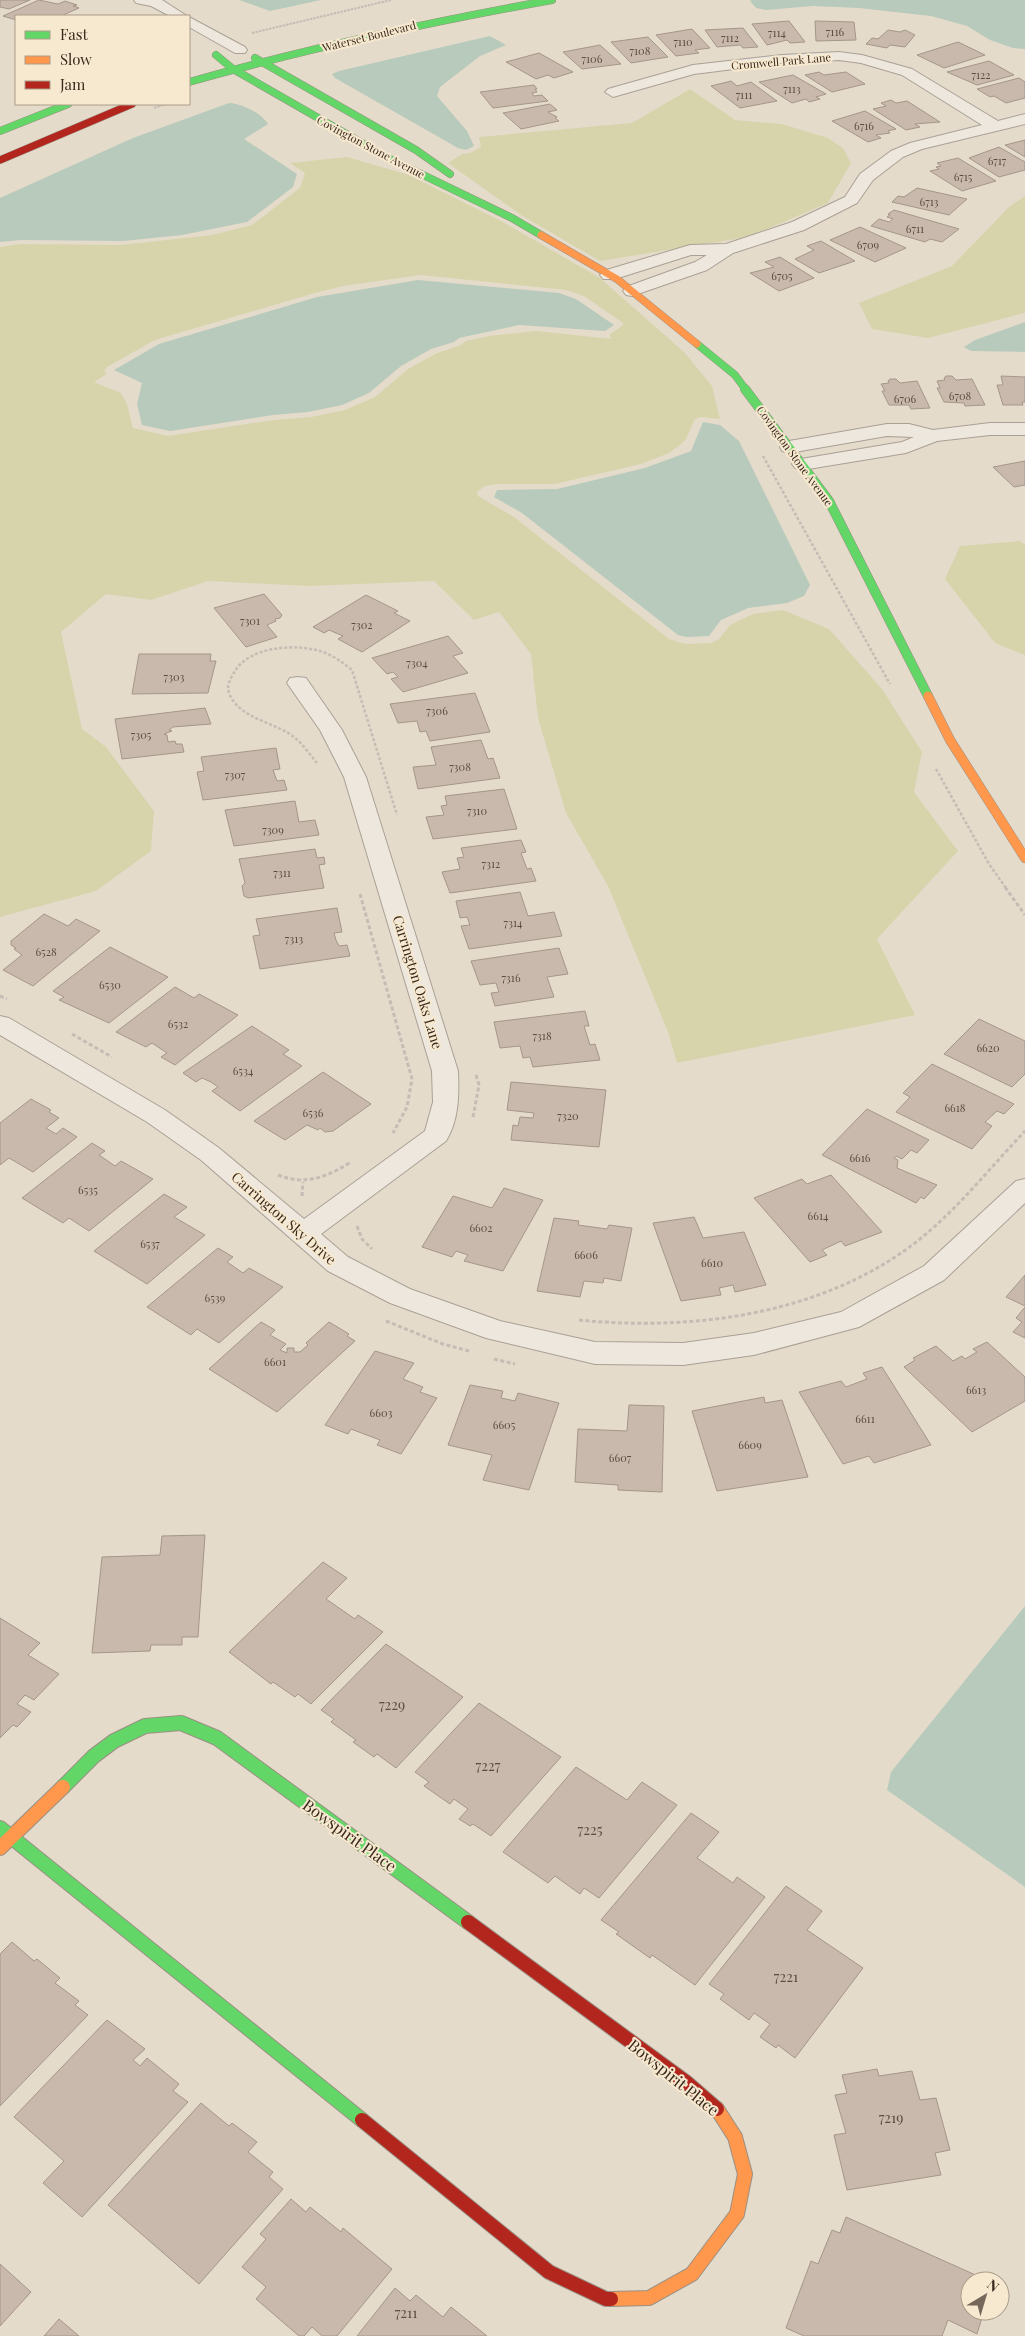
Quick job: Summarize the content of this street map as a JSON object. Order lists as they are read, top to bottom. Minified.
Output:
{"streets":{"street":["Waterset Boulevard","Cromwell Park Lane","Covington Stone Avenue","Carrington Oaks Lane","Carrington Sky Drive","Bowspirit Place"]},"crossings":[["Waterset Boulevard","Covington Stone Avenue"],["Carrington Oaks Lane","Carrington Sky Drive"]],"house_numbers":["7116","7114","7112","7110","7108","7106","7122","7113","7111","6716","6717","6715","6713","6711","6709","6705","6708","6706","7301","7302","7304","7303","7306","7305","7308","7307","7310","7309","7312","7311","7314","7313","6528","7316","6530","6532","7318","6620","6534","6618","6536","7320","6616","6535","6614","6602","6537","6606","6610","6539","6601","6613","6603","6611","6605","6609","6607","7229","7227","7225","7221","7219","7211"],"legend":["Fast","Slow","Jam"],"north":"top right"}
